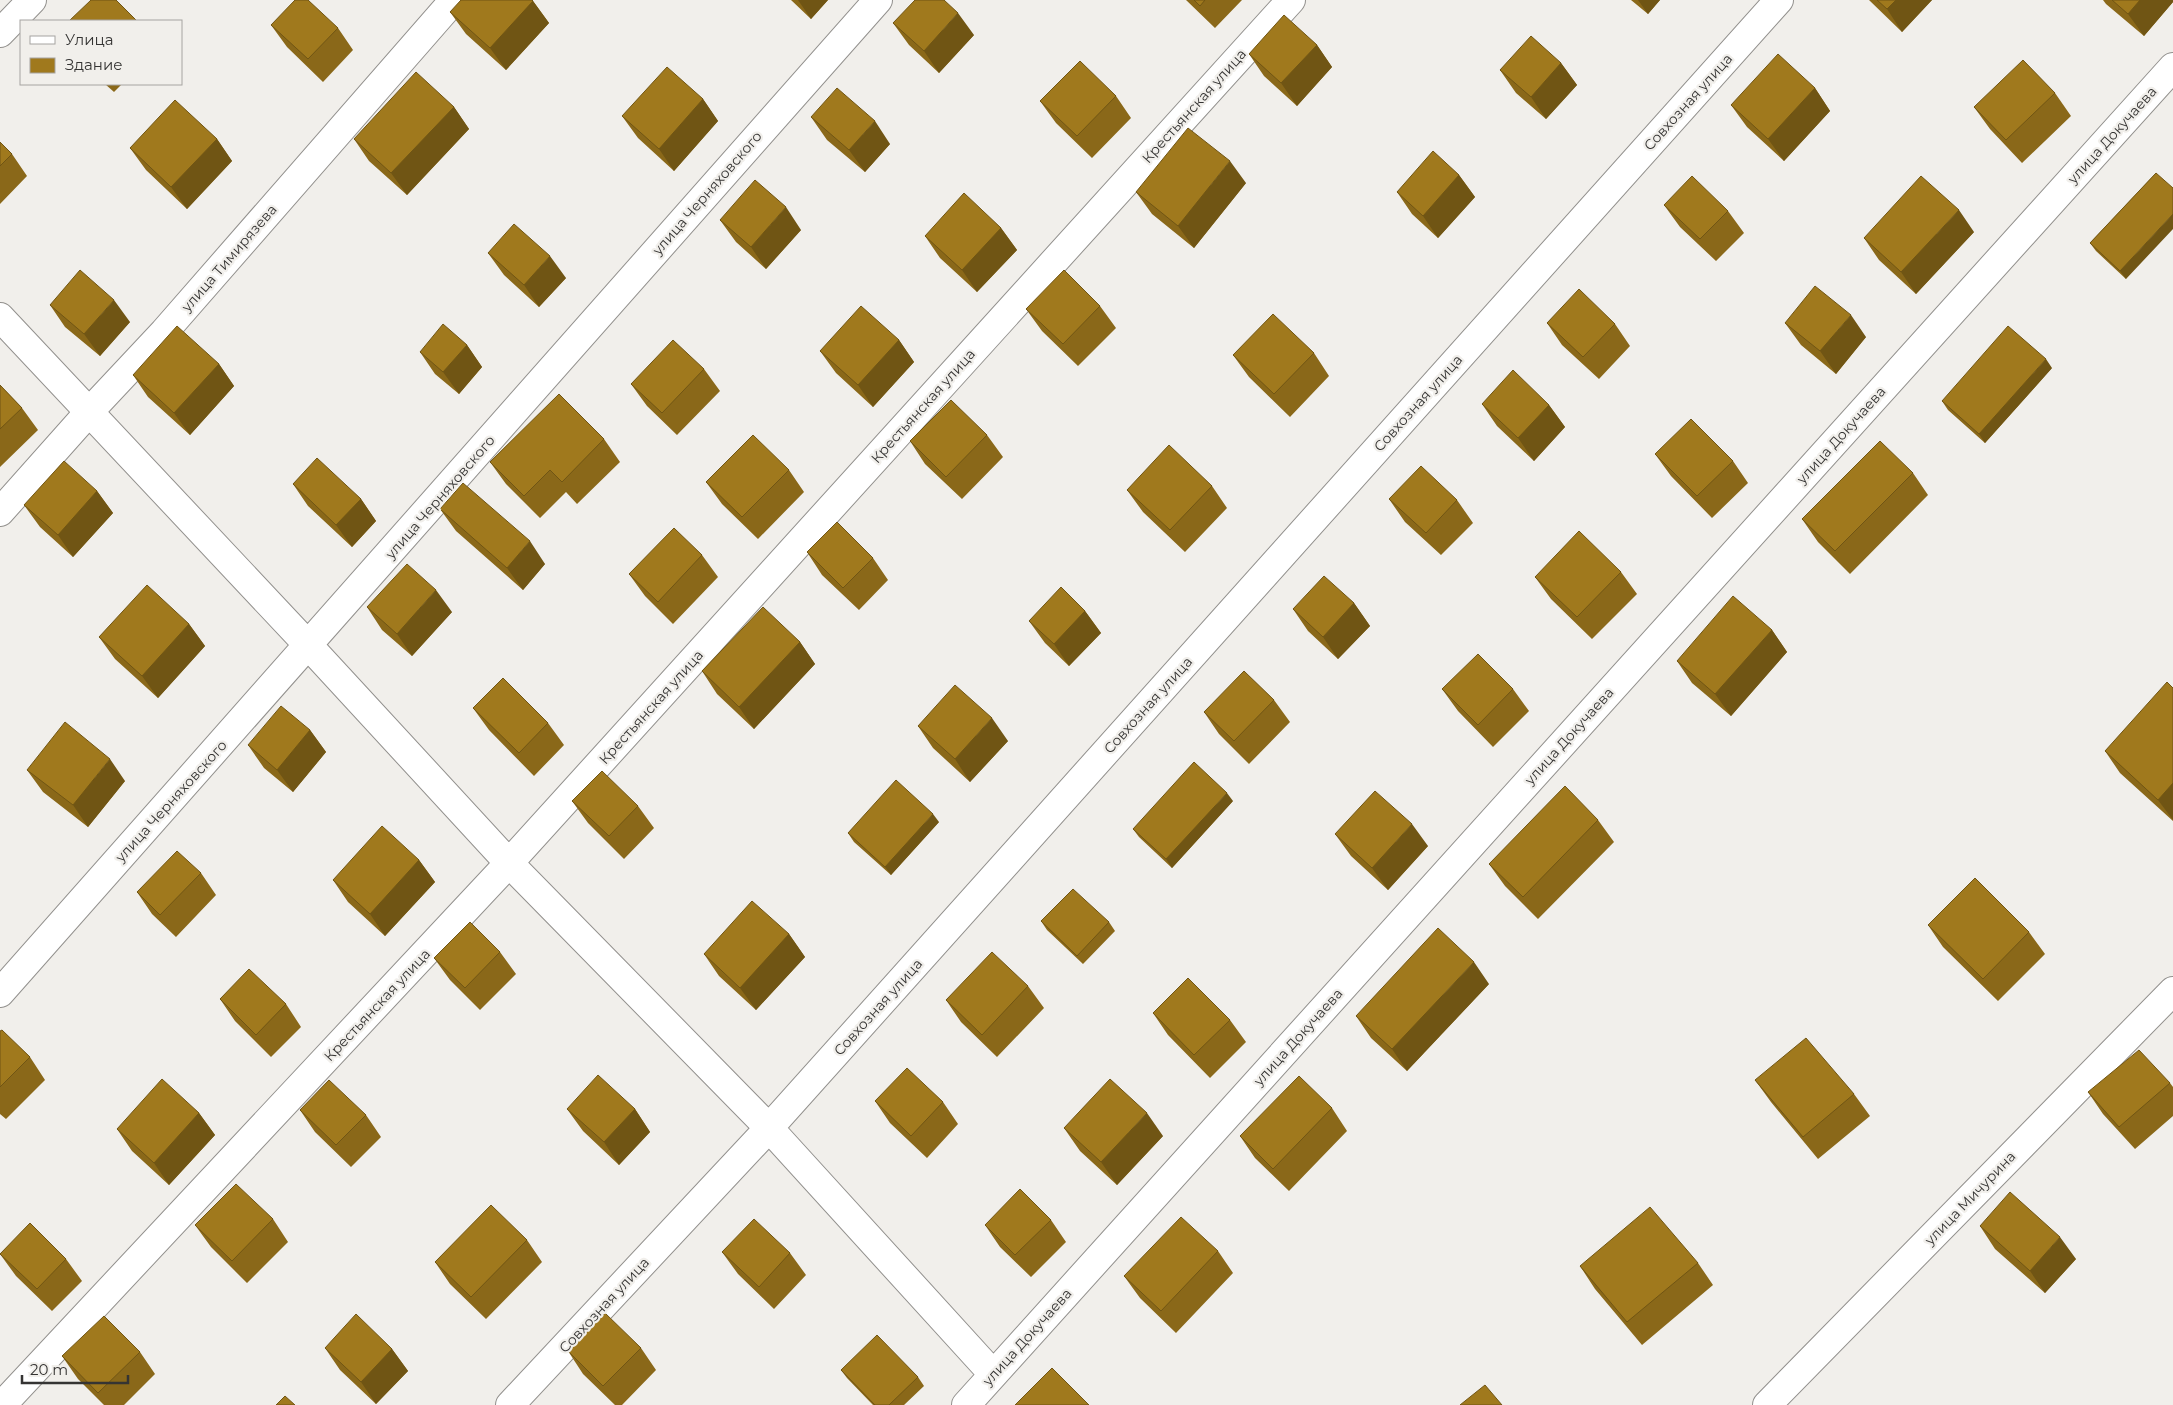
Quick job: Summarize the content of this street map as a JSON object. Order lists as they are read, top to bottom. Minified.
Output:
{"streets":{"street":["Совхозная улица","Крестьянская улица","улица Докучаева","улица Черняховского","улица Тимирязева","улица Мичурина"]},"legend":["Улица","Здание"],"scale_bar":"20 m"}
